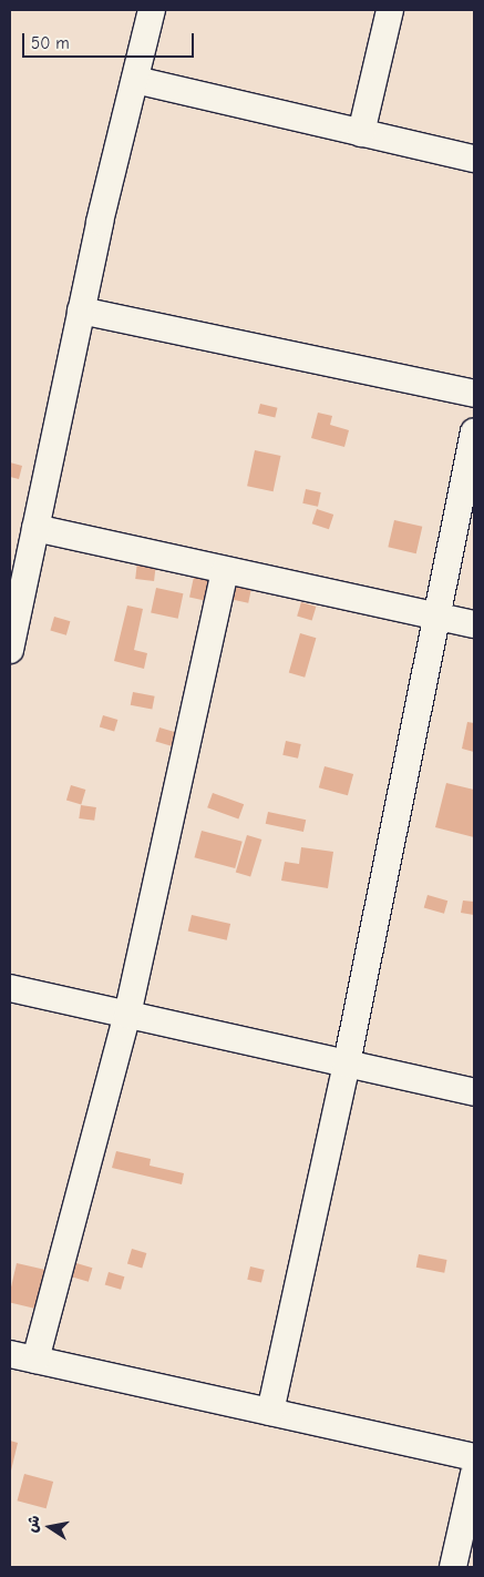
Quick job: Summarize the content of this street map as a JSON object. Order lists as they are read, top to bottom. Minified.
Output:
{"scale_bar":"50 m","north":"left"}
